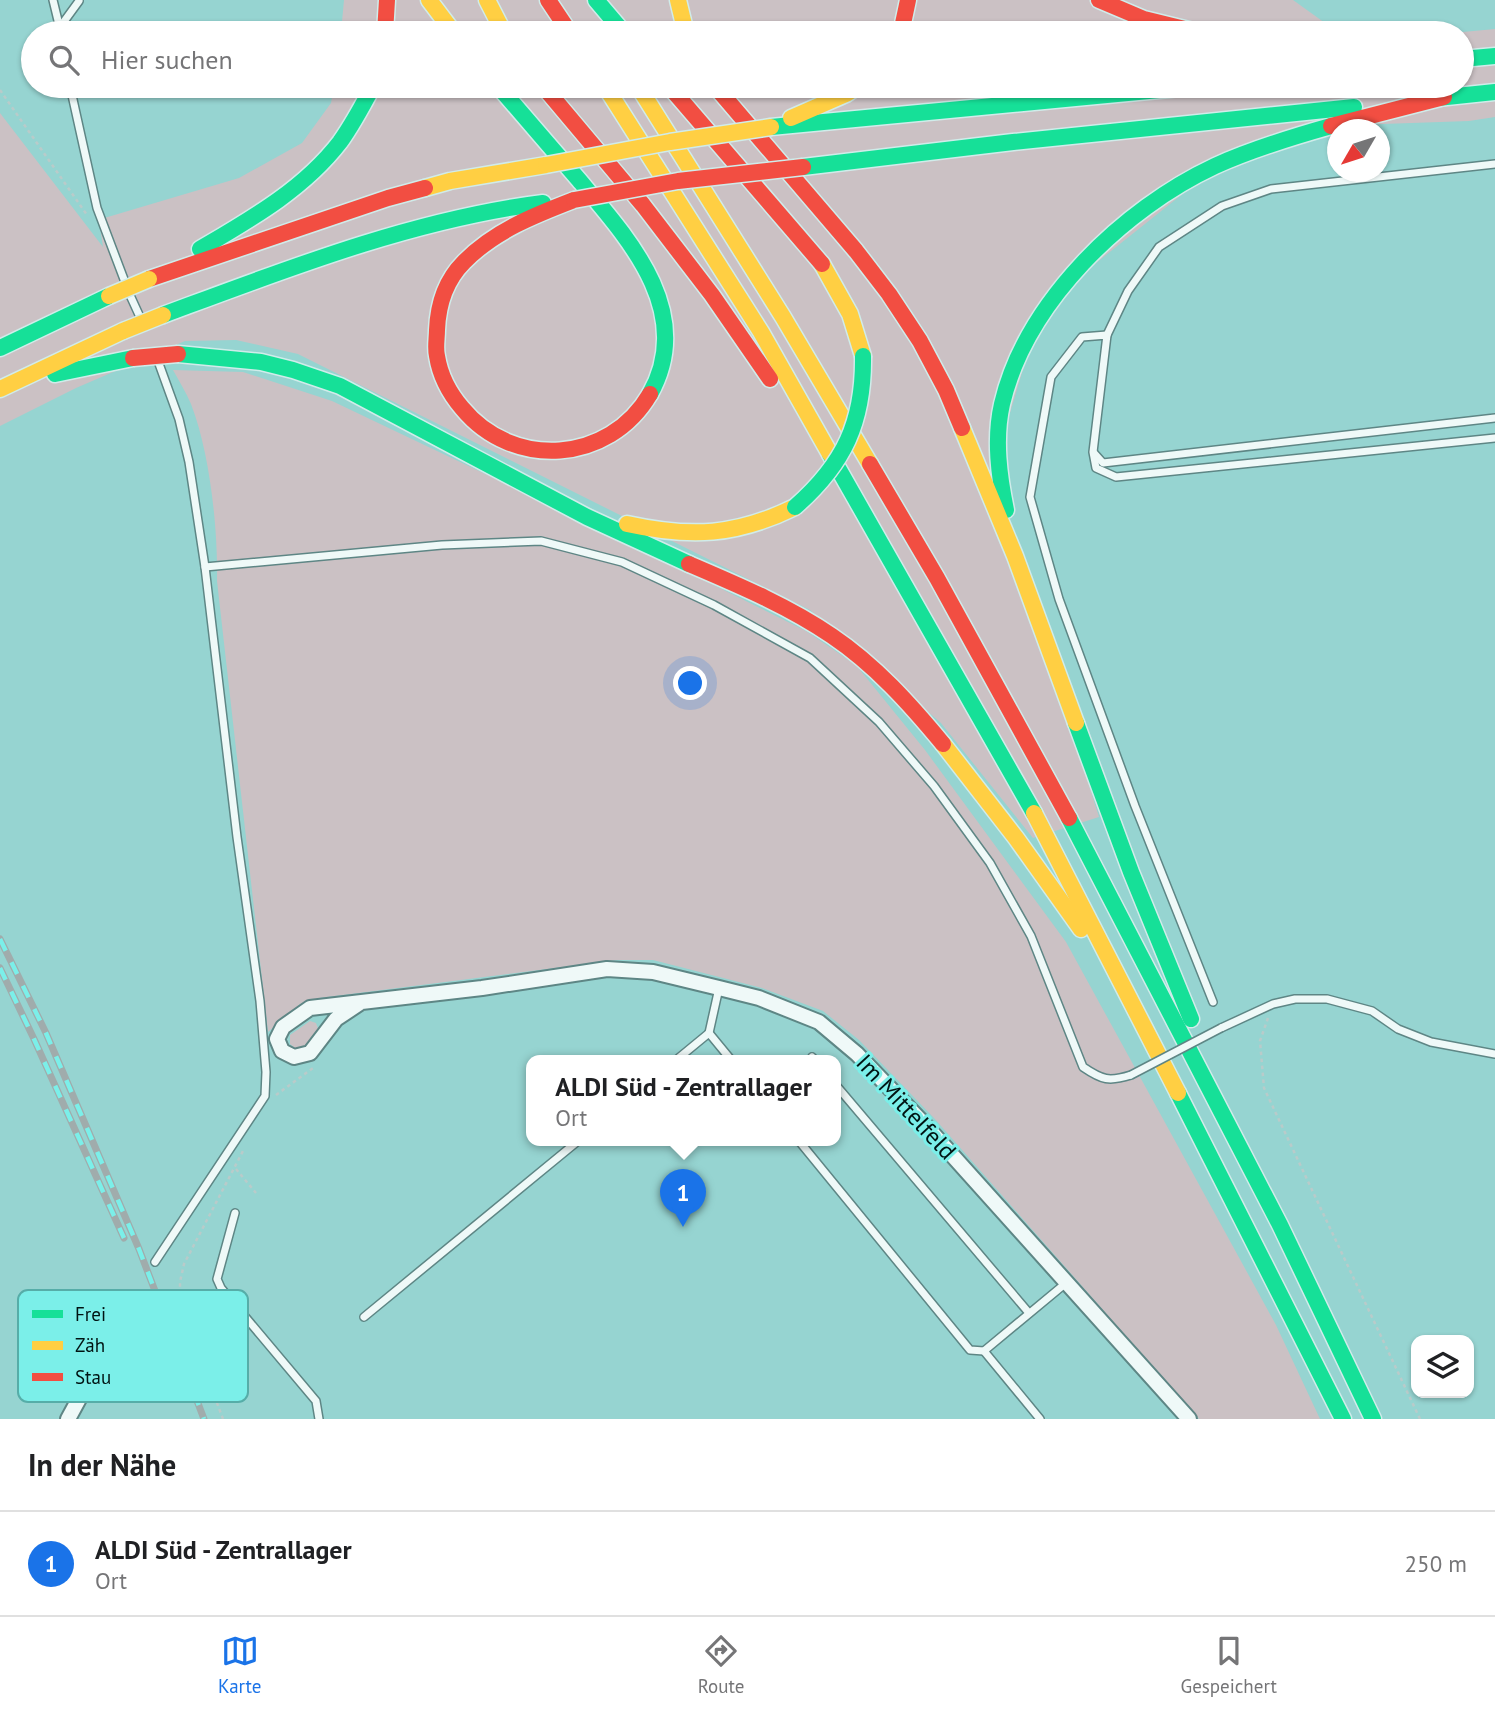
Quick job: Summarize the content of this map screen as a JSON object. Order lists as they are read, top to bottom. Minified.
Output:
{"streets":{"street":["Im Mittelfeld"]},"legend":["Frei","Zäh","Stau"],"north":"bottom left","page":{"search":"Hier suchen","popup":["ALDI Süd - Zentrallager","Ort"],"pins":"1","heading":"In der Nähe","list":[{"mark":"1","name":"ALDI Süd - Zentrallager","note":"Ort","value":"250 m"}],"nav":["Karte","Route","Gespeichert"]}}
